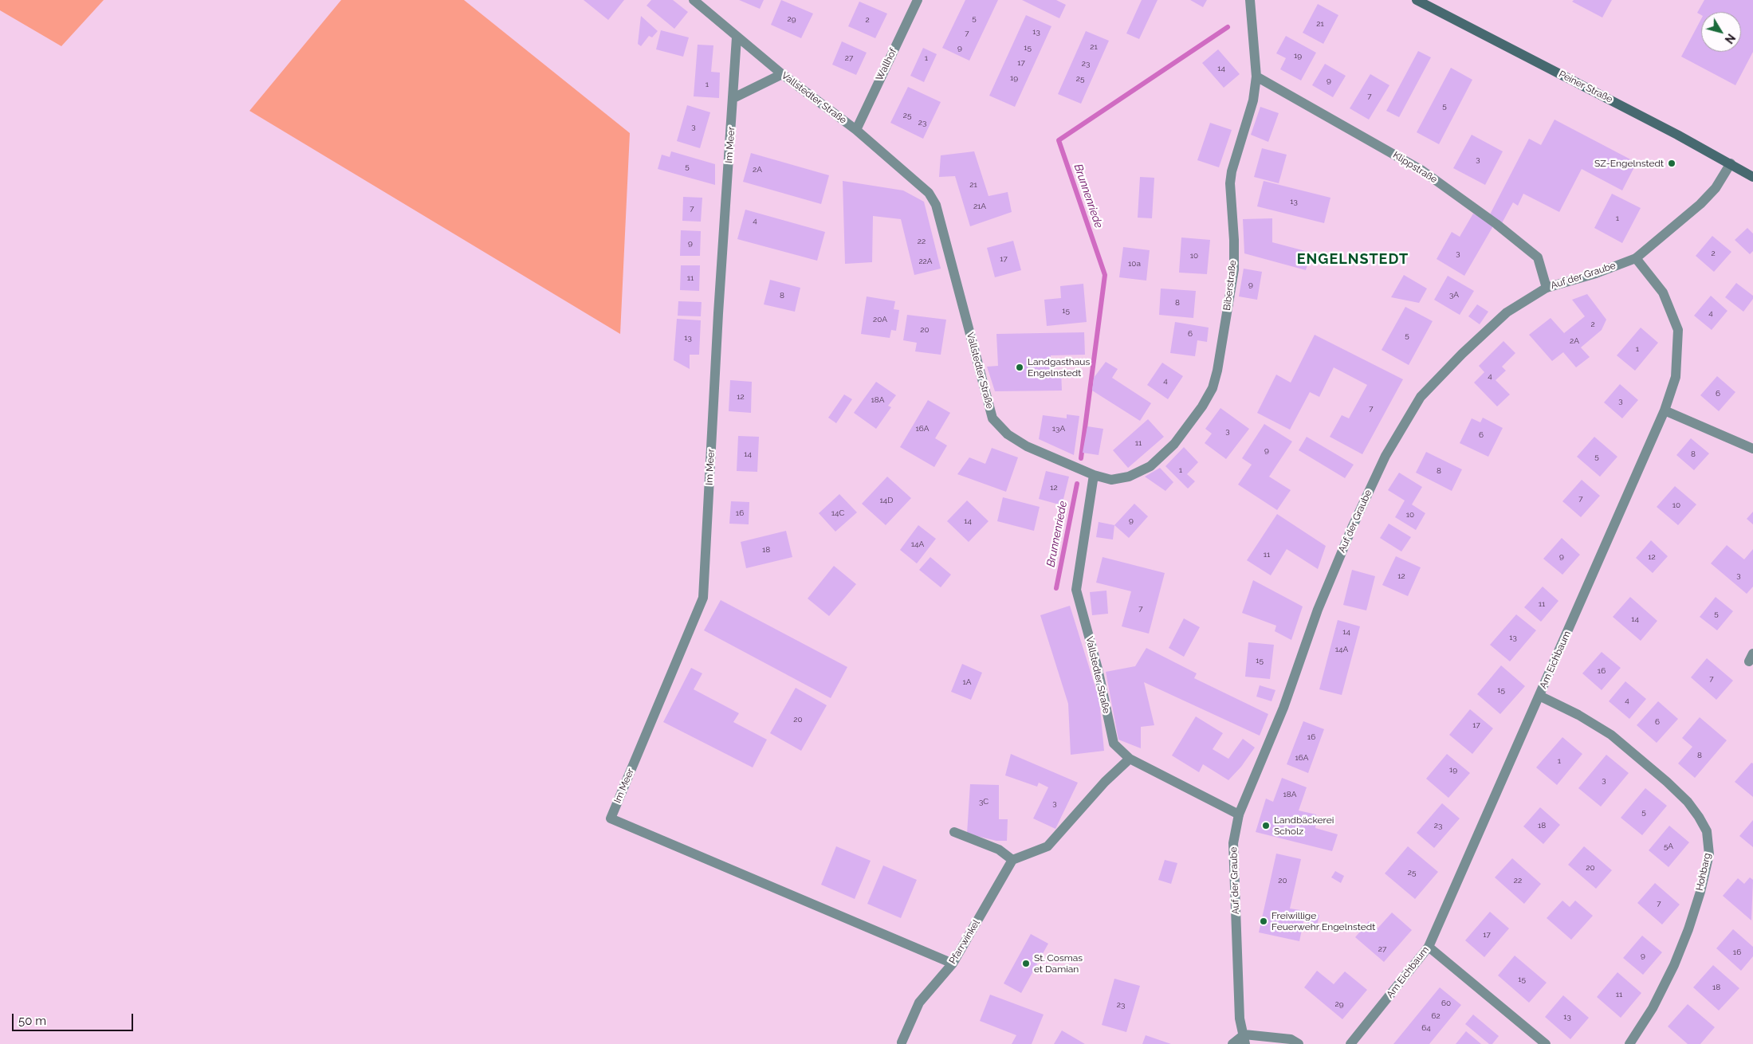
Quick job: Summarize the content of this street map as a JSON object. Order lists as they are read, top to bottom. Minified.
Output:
{"streets":{"main road":["Peiner Straße"],"street":["Wallhof","Vallstedter Straße","Im Meer","Klippstraße","Auf der Graube","Biberstraße","Am Eichbaum","Hohbarg","Pfarrwinkel"]},"crossings":[["Wallhof","Vallstedter Straße"],["Peiner Straße","Auf der Graube"],["Vallstedter Straße","Im Meer"],["Vallstedter Straße","Auf der Graube"],["Vallstedter Straße","Biberstraße"],["Im Meer","Pfarrwinkel"],["Klippstraße","Auf der Graube"],["Klippstraße","Biberstraße"],["Auf der Graube","Am Eichbaum"],["Am Eichbaum","Hohbarg"]],"districts":["ENGELNSTEDT"],"water":["Brunnenriede"],"places":["SZ-Engelnstedt","Landgasthaus Engelnstedt","Landbäckerei Scholz","Freiwillige Feuerwehr Engelnstedt","St. Cosmas et Damian"],"house_numbers":["5","29","2","21","13","7","21","9","15","19","27","1","17","23","14","19","25","9","1","7","5","25","23","3","3","5","2A","21","13","21A","7","1","4","22","9","3","2","10","17","22A","10a","11","9","3A","8","8","15","4","20A","2","20","6","5","13","2A","1","4","4","6","12","18A","3","7","16A","13A","3","6","11","9","14","8","5","1","8","12","7","14D","10","16","14C","10","9","14","14A","18","11","9","12","3","12","11","7","5","14","14","13","14A","15","16","7","1A","15","4","20","6","17","16","8","16A","1","19","3","18A","3C","3","5","23","18","5A","20","25","20","22","7","17","27","16","9","15","18","11","60","29","23","62","13","64"],"scale_bar":"50 m","north":"bottom right"}
